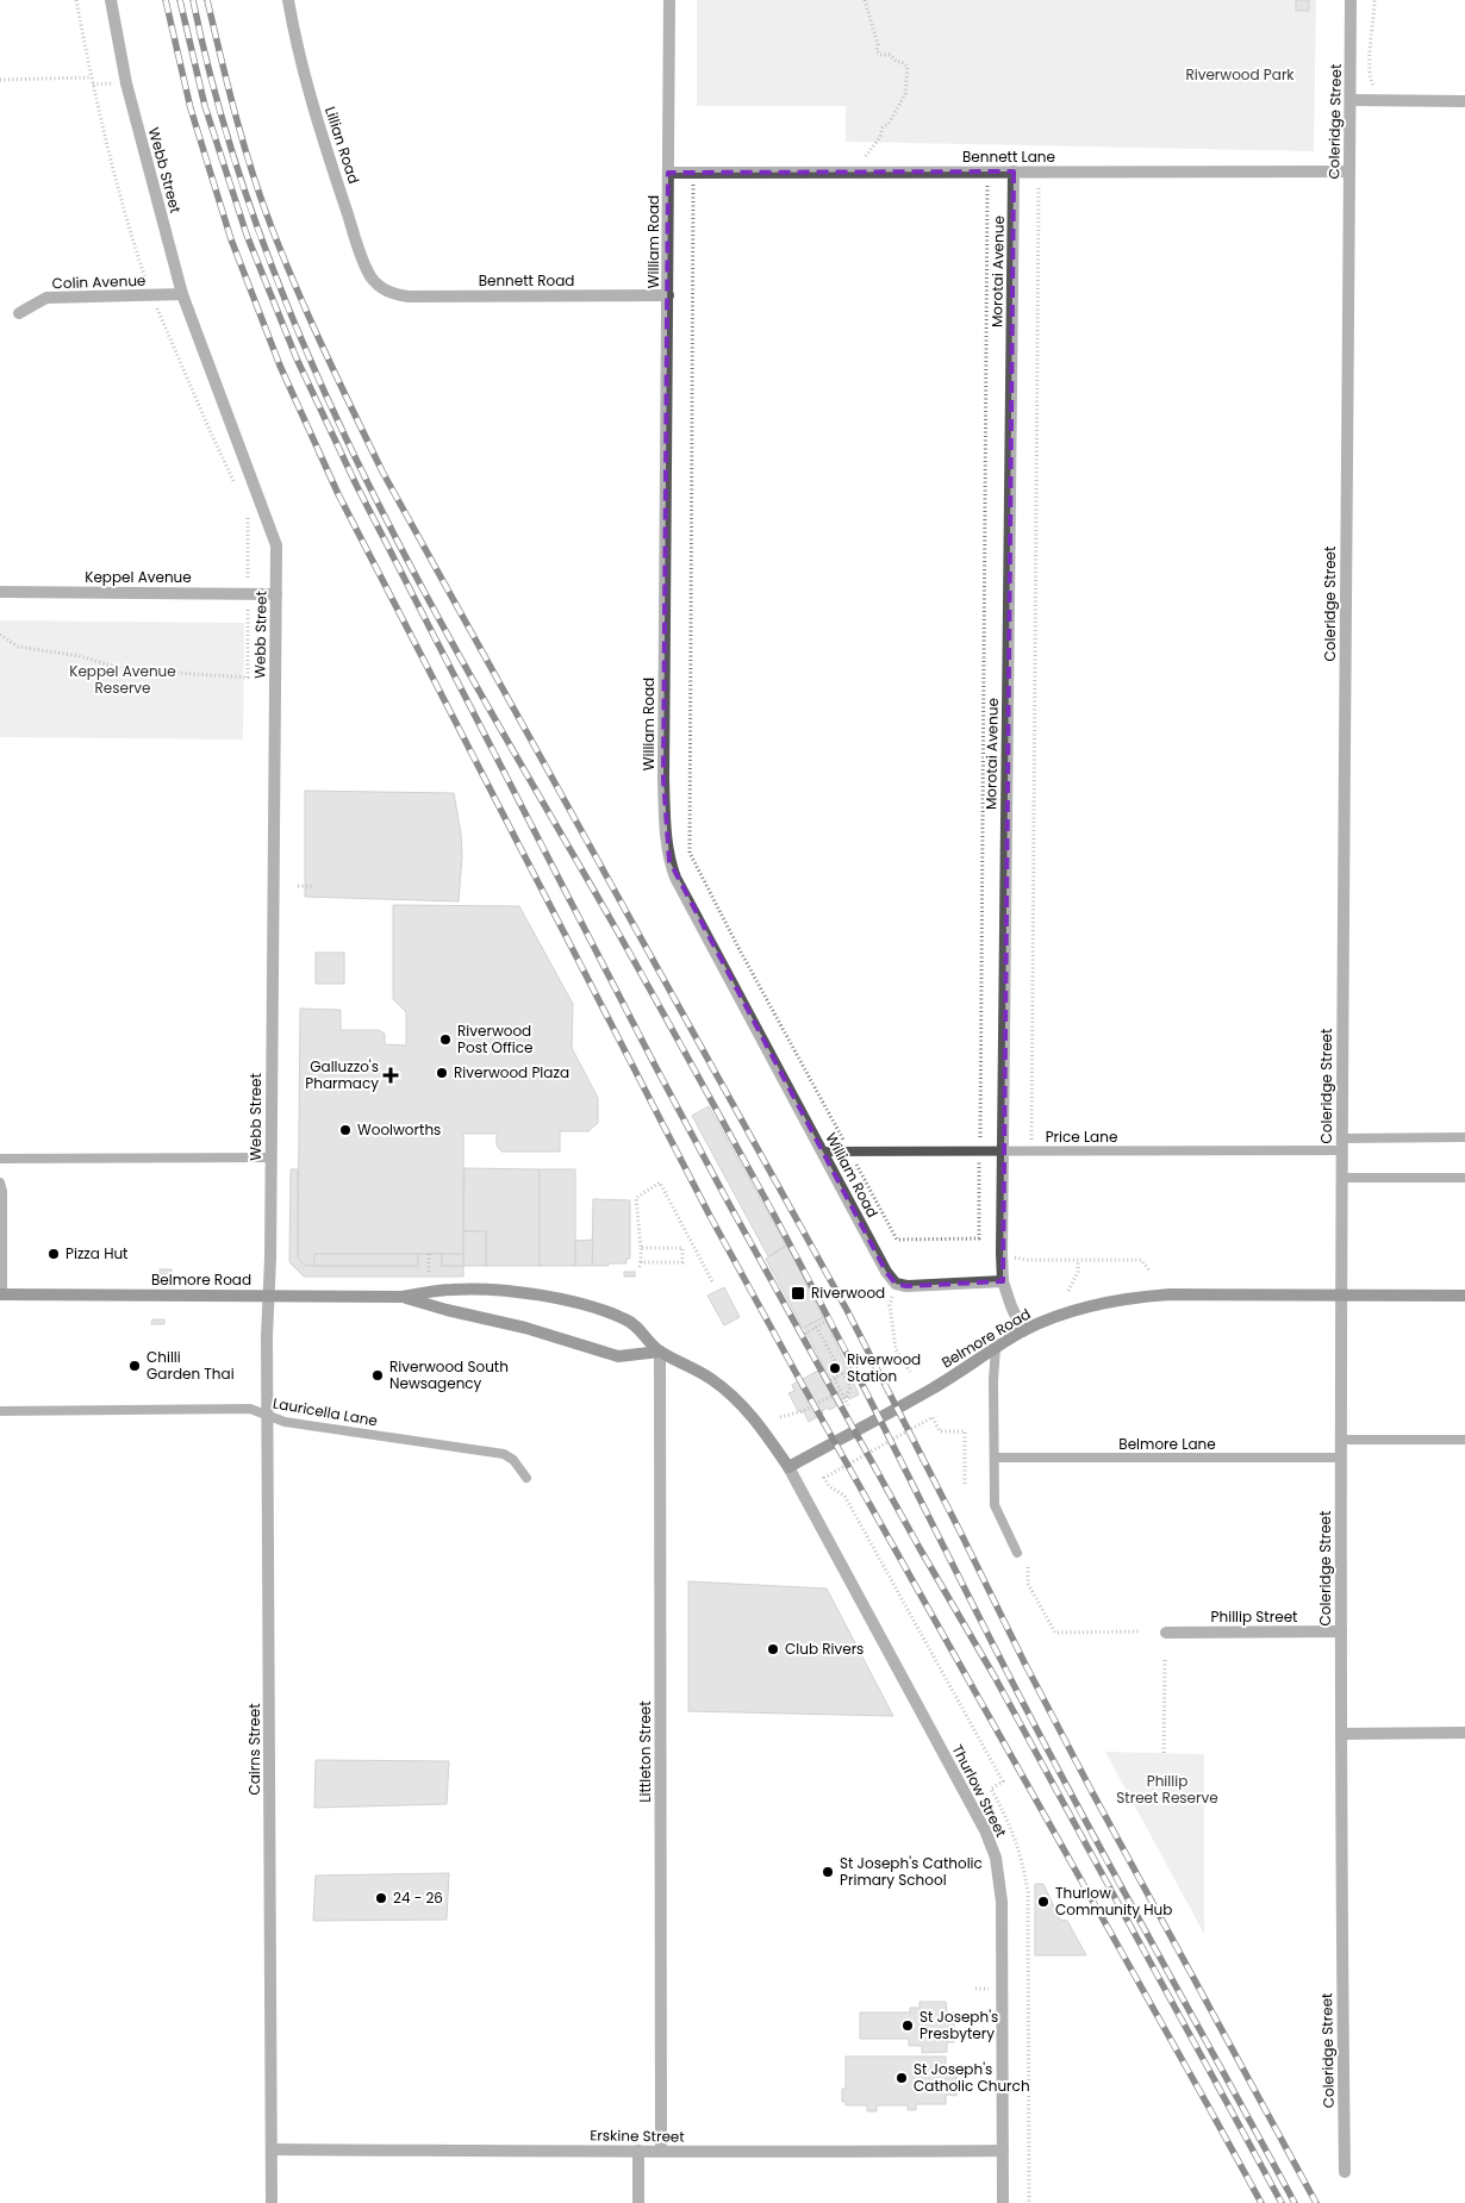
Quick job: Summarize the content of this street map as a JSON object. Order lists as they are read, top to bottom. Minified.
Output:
{"streets":{"main road":["Belmore Road"],"street":["Coleridge Street","Lillian Road","Bennett Lane","Webb Street","William Road","Morotai Avenue","Bennett Road","Colin Avenue","Keppel Avenue","Phillip Street","Cairns Street","Littleton Street","Thurlow Street","Erskine Street"],"lane":["Price Lane","Lauricella Lane","Belmore Lane"]},"crossings":[["Coleridge Street","Bennett Lane"],["Coleridge Street","Price Lane"],["Coleridge Street","Belmore Road"],["Coleridge Street","Belmore Lane"],["Coleridge Street","Phillip Street"],["Lillian Road","Bennett Road"],["Bennett Lane","William Road"],["Bennett Lane","Morotai Avenue"],["Webb Street","Colin Avenue"],["Webb Street","Keppel Avenue"],["Webb Street","Belmore Road"],["Webb Street","Cairns Street"],["William Road","Bennett Road"],["William Road","Price Lane"],["Morotai Avenue","Price Lane"],["Morotai Avenue","Belmore Road"],["Belmore Road","Cairns Street"],["Belmore Road","Littleton Street"],["Belmore Road","Thurlow Street"],["Lauricella Lane","Cairns Street"],["Cairns Street","Erskine Street"],["Littleton Street","Erskine Street"],["Thurlow Street","Erskine Street"]],"parks":["Riverwood Park","Keppel Avenue Reserve","Phillip Street Reserve"],"places":{"other":["Riverwood Post Office","Riverwood Plaza","Woolworths","Pizza Hut","Chilli Garden Thai","Riverwood Station","Riverwood South Newsagency","Club Rivers","St Joseph's Catholic Primary School","24 - 26","Thurlow Community Hub","St Joseph's Presbytery","St Joseph's Catholic Church"],"health":["Galluzzo's Pharmacy"],"transit":["Riverwood"]}}
